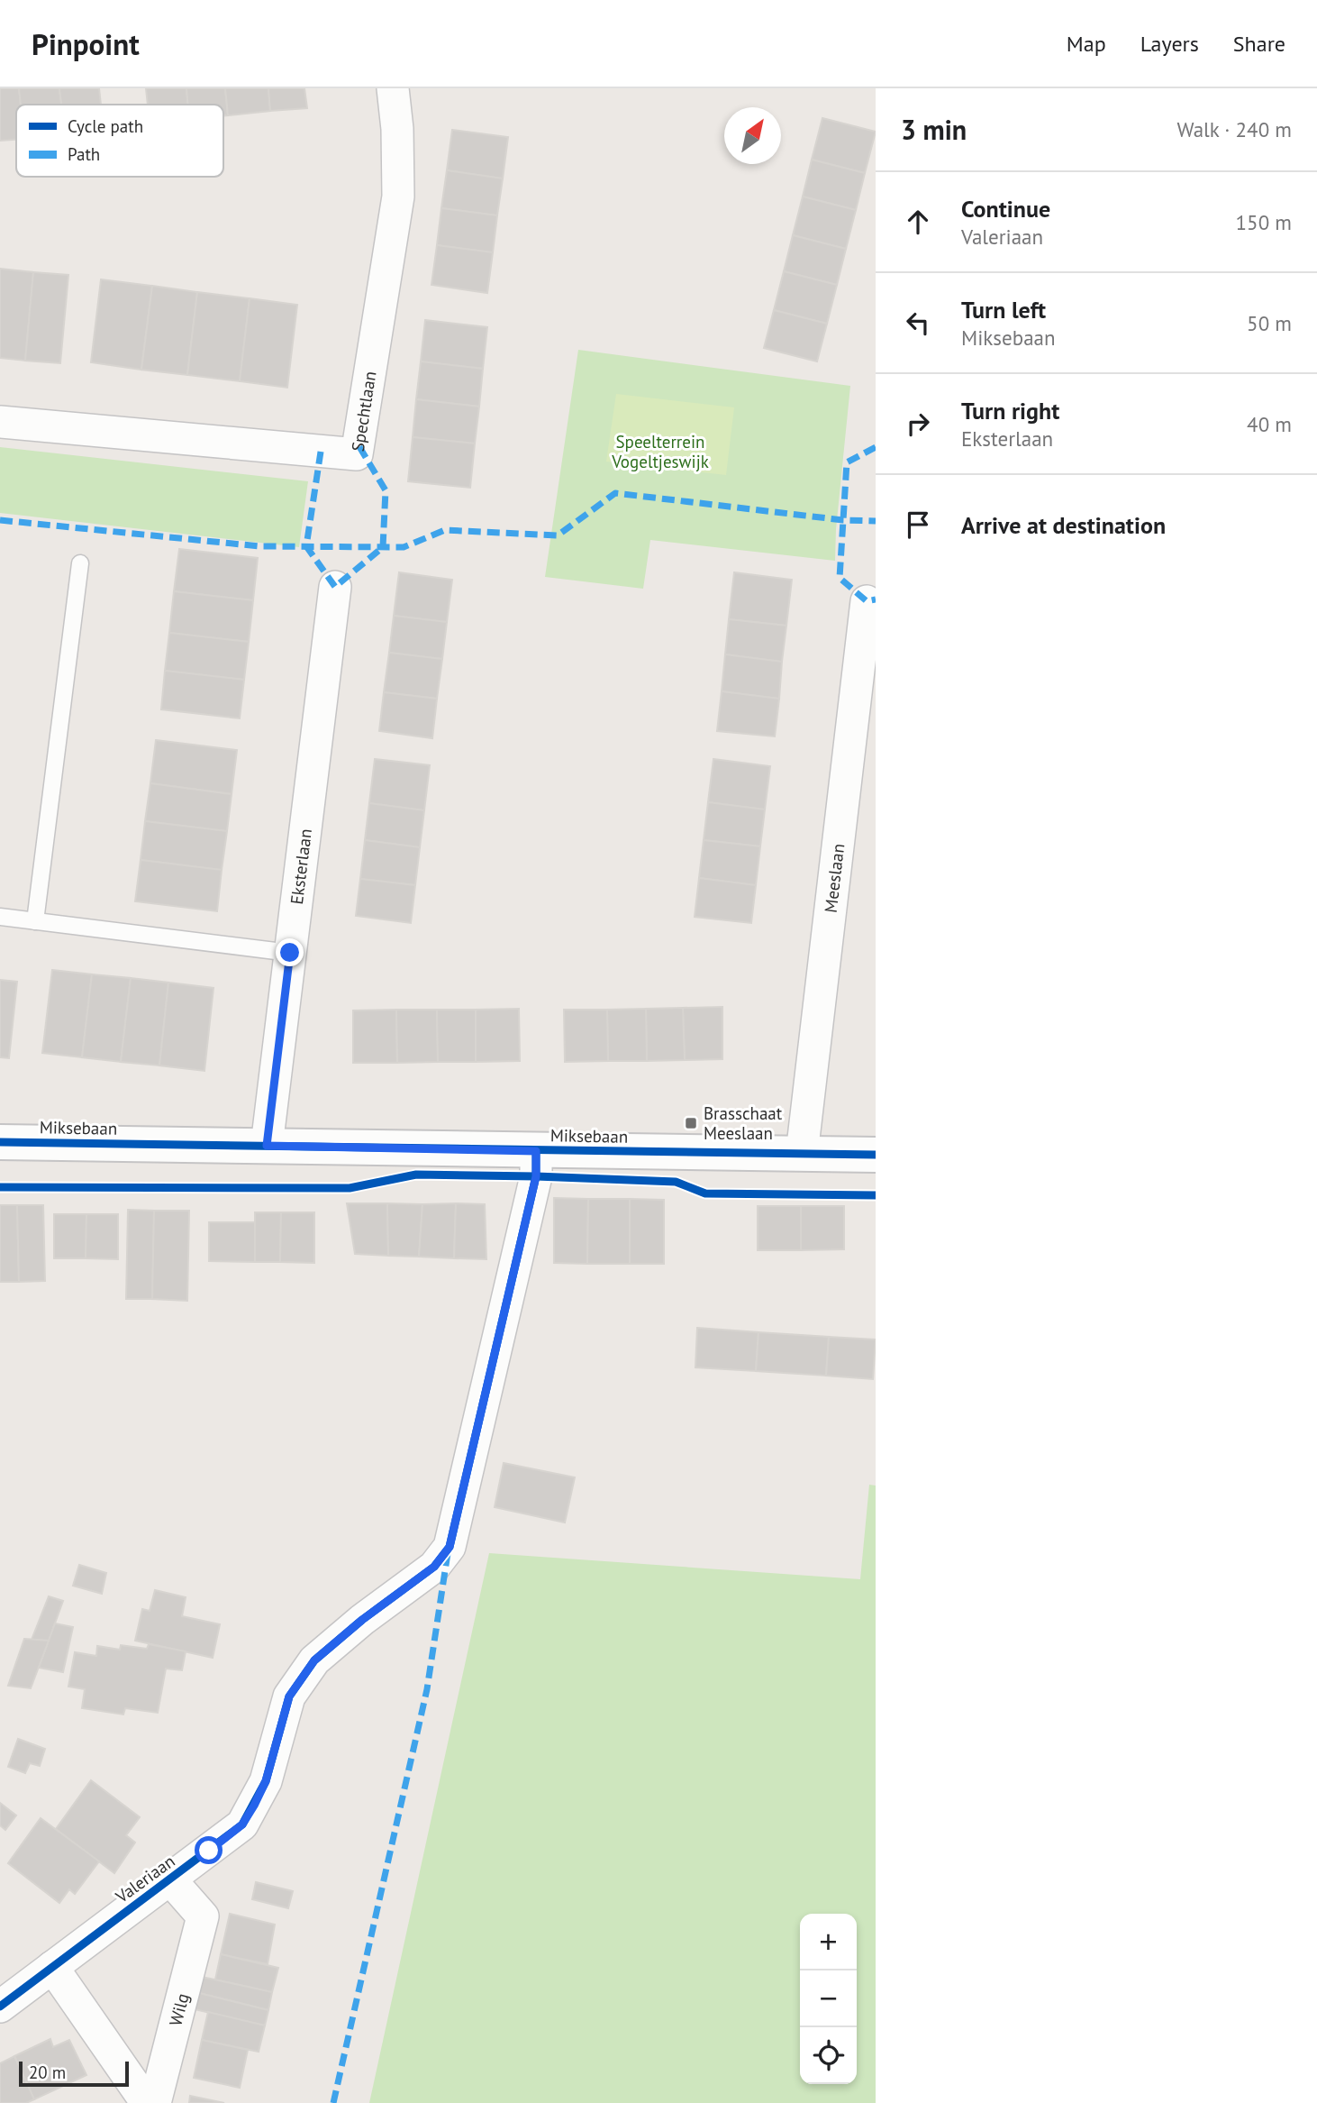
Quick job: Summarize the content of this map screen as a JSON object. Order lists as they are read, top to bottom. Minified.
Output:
{"streets":{"street":["Spechtlaan","Eksterlaan","Meeslaan","Miksebaan","Valeriaan","Wilg"]},"crossings":[["Eksterlaan","Miksebaan"],["Meeslaan","Miksebaan"],["Miksebaan","Valeriaan"],["Valeriaan","Wilg"]],"parks":["Speelterrein Vogeltjeswijk"],"places":{"transit":["Brasschaat Meeslaan"]},"legend":["Cycle path","Path"],"scale_bar":"20 m","north":"top right","page":{"header":"Pinpoint","nav":["Map","Layers","Share"],"heading":["3 min","Walk · 240 m"],"list":[["Continue","Valeriaan","150 m"],["Turn left","Miksebaan","50 m"],["Turn right","Eksterlaan","40 m"],"Arrive at destination"],"map_buttons":["+","−"],"scale":"20 m"}}
